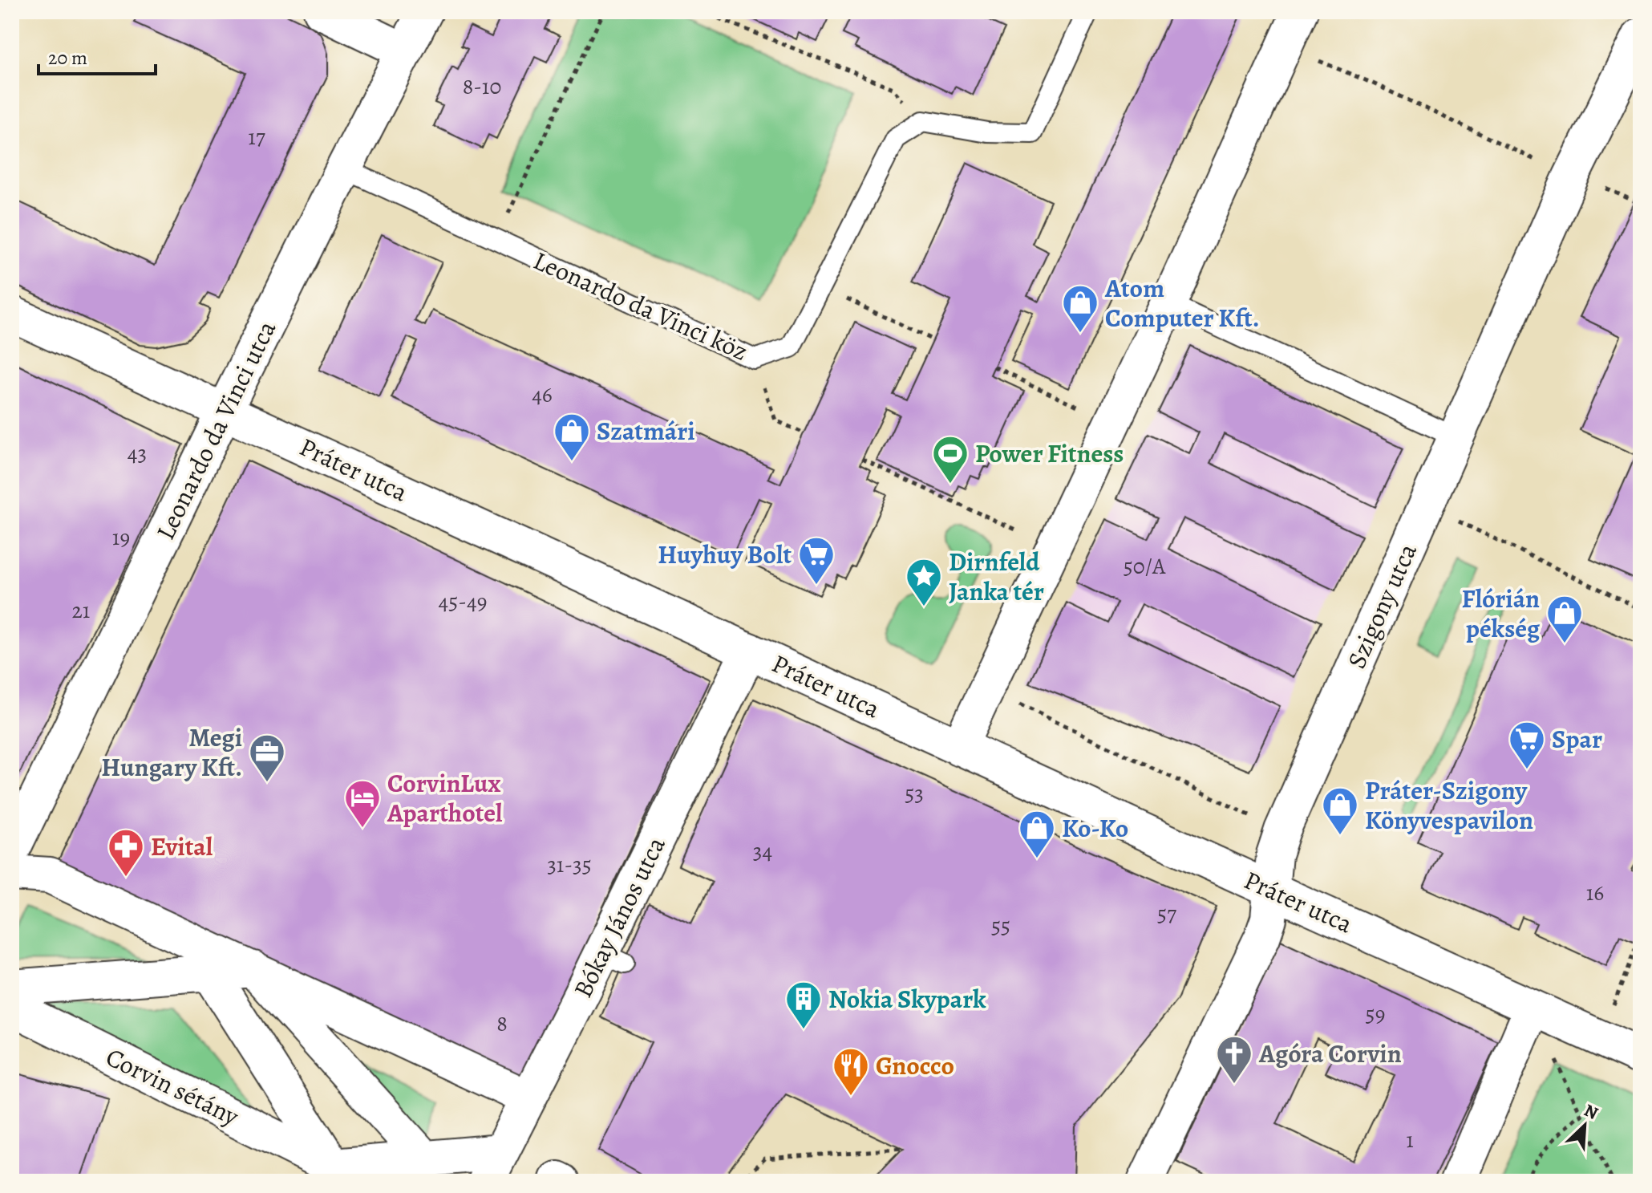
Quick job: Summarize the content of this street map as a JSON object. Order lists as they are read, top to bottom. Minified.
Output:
{"streets":{"street":["Leonardo da Vinci utca","Práter utca","Szigony utca","Bókay János utca","Corvin sétány"],"lane":["Leonardo da Vinci köz"]},"crossings":[["Leonardo da Vinci köz","Leonardo da Vinci utca"],["Leonardo da Vinci utca","Práter utca"],["Práter utca","Szigony utca"],["Práter utca","Bókay János utca"]],"places":{"shop":["Atom Computer Kft.","Szatmári","Flórián pékség","Práter-Szigony Könyvespavilon","Ko-Ko"],"sports":["Power Fitness"],"supermarket":["Huyhuy Bolt","Spar"],"place":["Dirnfeld Janka tér"],"office":["Megi Hungary Kft."],"hotel":["CorvinLux Aparthotel"],"pharmacy":["Evital"],"building":["Nokia Skypark"],"church":["Agóra Corvin"],"restaurant":["Gnocco"]},"house_numbers":["8-10","17","46","43","19","50/A","45-49","21","53","34","31-35","16","57","55","59","8","1"],"scale_bar":"20 m","north":"top right"}
